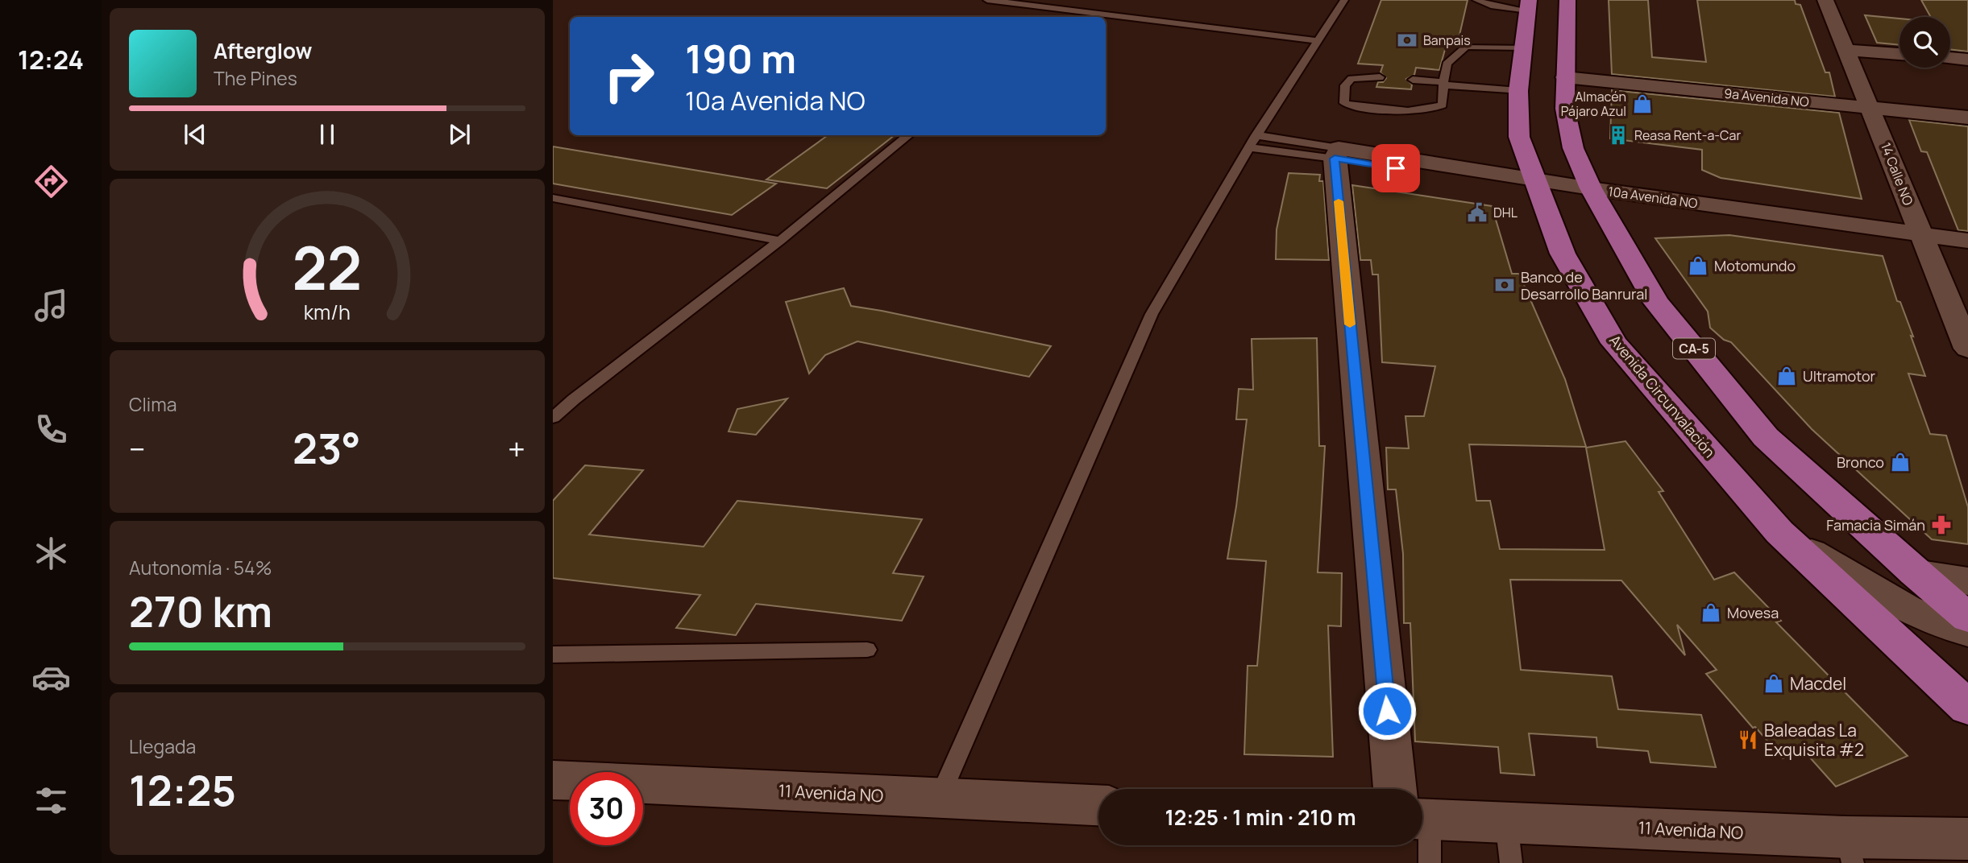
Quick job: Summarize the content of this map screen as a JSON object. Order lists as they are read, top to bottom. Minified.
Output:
{"streets":{"highway":["CA-5","Avenida Circunvalación"],"street":["9a Avenida NO","14 Calle NO","10a Avenida NO","11 Avenida NO"]},"crossings":[["9a Avenida NO","14 Calle NO"],["9a Avenida NO","CA-5"],["14 Calle NO","10a Avenida NO"],["10a Avenida NO","CA-5"],["10a Avenida NO","Avenida Circunvalación"]],"places":{"bank":["Banpais","Banco de Desarrollo Banrural"],"shop":["Almacén Pájaro Azul","Motomundo","Ultramotor","Bronco","Movesa","Macdel"],"building":["Reasa Rent-a-Car"],"public building":["DHL"],"pharmacy":["Famacia Simán"],"restaurant":["Baleadas La Exquisita #2"]},"page":{"tabs":"12:24","turn":["190 m","10a Avenida NO"],"song":["Afterglow","The Pines"],"tile":["Clima",["Autonomía · 54%","270 km"],["Llegada","12:25"]],"heat":["−","23°","+"],"limit":"30","trip":"12:25 · 1 min · 210 m","gauge":["22","km/h"]}}
